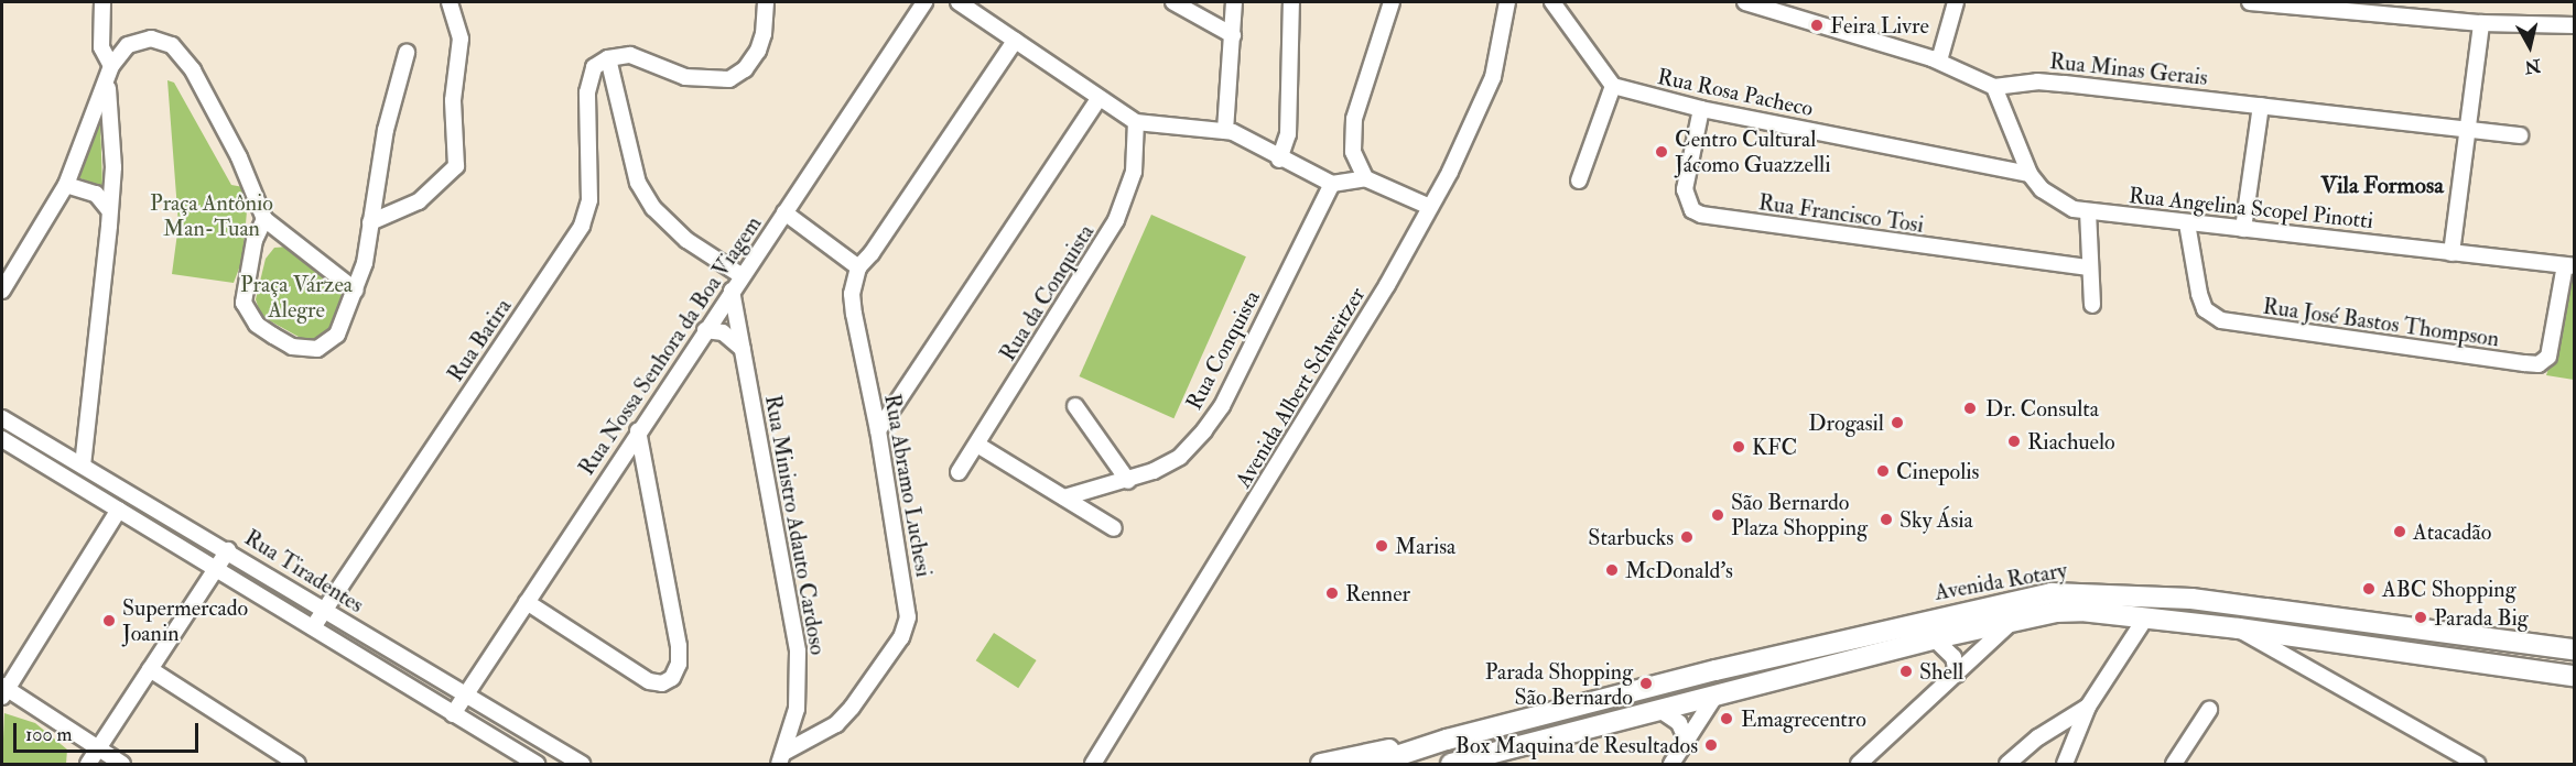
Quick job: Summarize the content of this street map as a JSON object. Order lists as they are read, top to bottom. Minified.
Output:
{"streets":{"main road":["Avenida Rotary"],"street":["Rua Minas Gerais","Rua Rosa Pacheco","Rua Angelina Scopel Pinotti","Rua Francisco Tosi","Rua da Conquista","Rua José Bastos Thompson","Rua Batira","Rua Nossa Senhora da Boa Viagem","Rua Conquista","Avenida Albert Schweitzer","Rua Abramo Luchesi","Rua Ministro Adauto Cardoso","Rua Tiradentes"]},"crossings":[["Rua Minas Gerais","Rua Angelina Scopel Pinotti"],["Rua Rosa Pacheco","Rua Angelina Scopel Pinotti"],["Rua Rosa Pacheco","Rua Francisco Tosi"],["Rua Angelina Scopel Pinotti","Rua José Bastos Thompson"],["Rua Batira","Rua Tiradentes"],["Rua Nossa Senhora da Boa Viagem","Rua Ministro Adauto Cardoso"],["Rua Nossa Senhora da Boa Viagem","Rua Tiradentes"],["Rua Abramo Luchesi","Rua Ministro Adauto Cardoso"]],"districts":["Vila Formosa"],"parks":["Praça Antônio Man-Tuan","Praça Várzea Alegre"],"places":["Feira Livre","Centro Cultural Jácomo Guazzelli","Dr. Consulta","Drogasil","Riachuelo","KFC","Cinepolis","São Bernardo Plaza Shopping","Sky Ásia","Atacadão","Starbucks","Marisa","McDonald's","ABC Shopping","Renner","Parada Big","Supermercado Joanin","Shell","Parada Shopping São Bernardo","Emagrecentro","Box Maquina de Resultados"],"scale_bar":"100 m","north":"bottom"}
